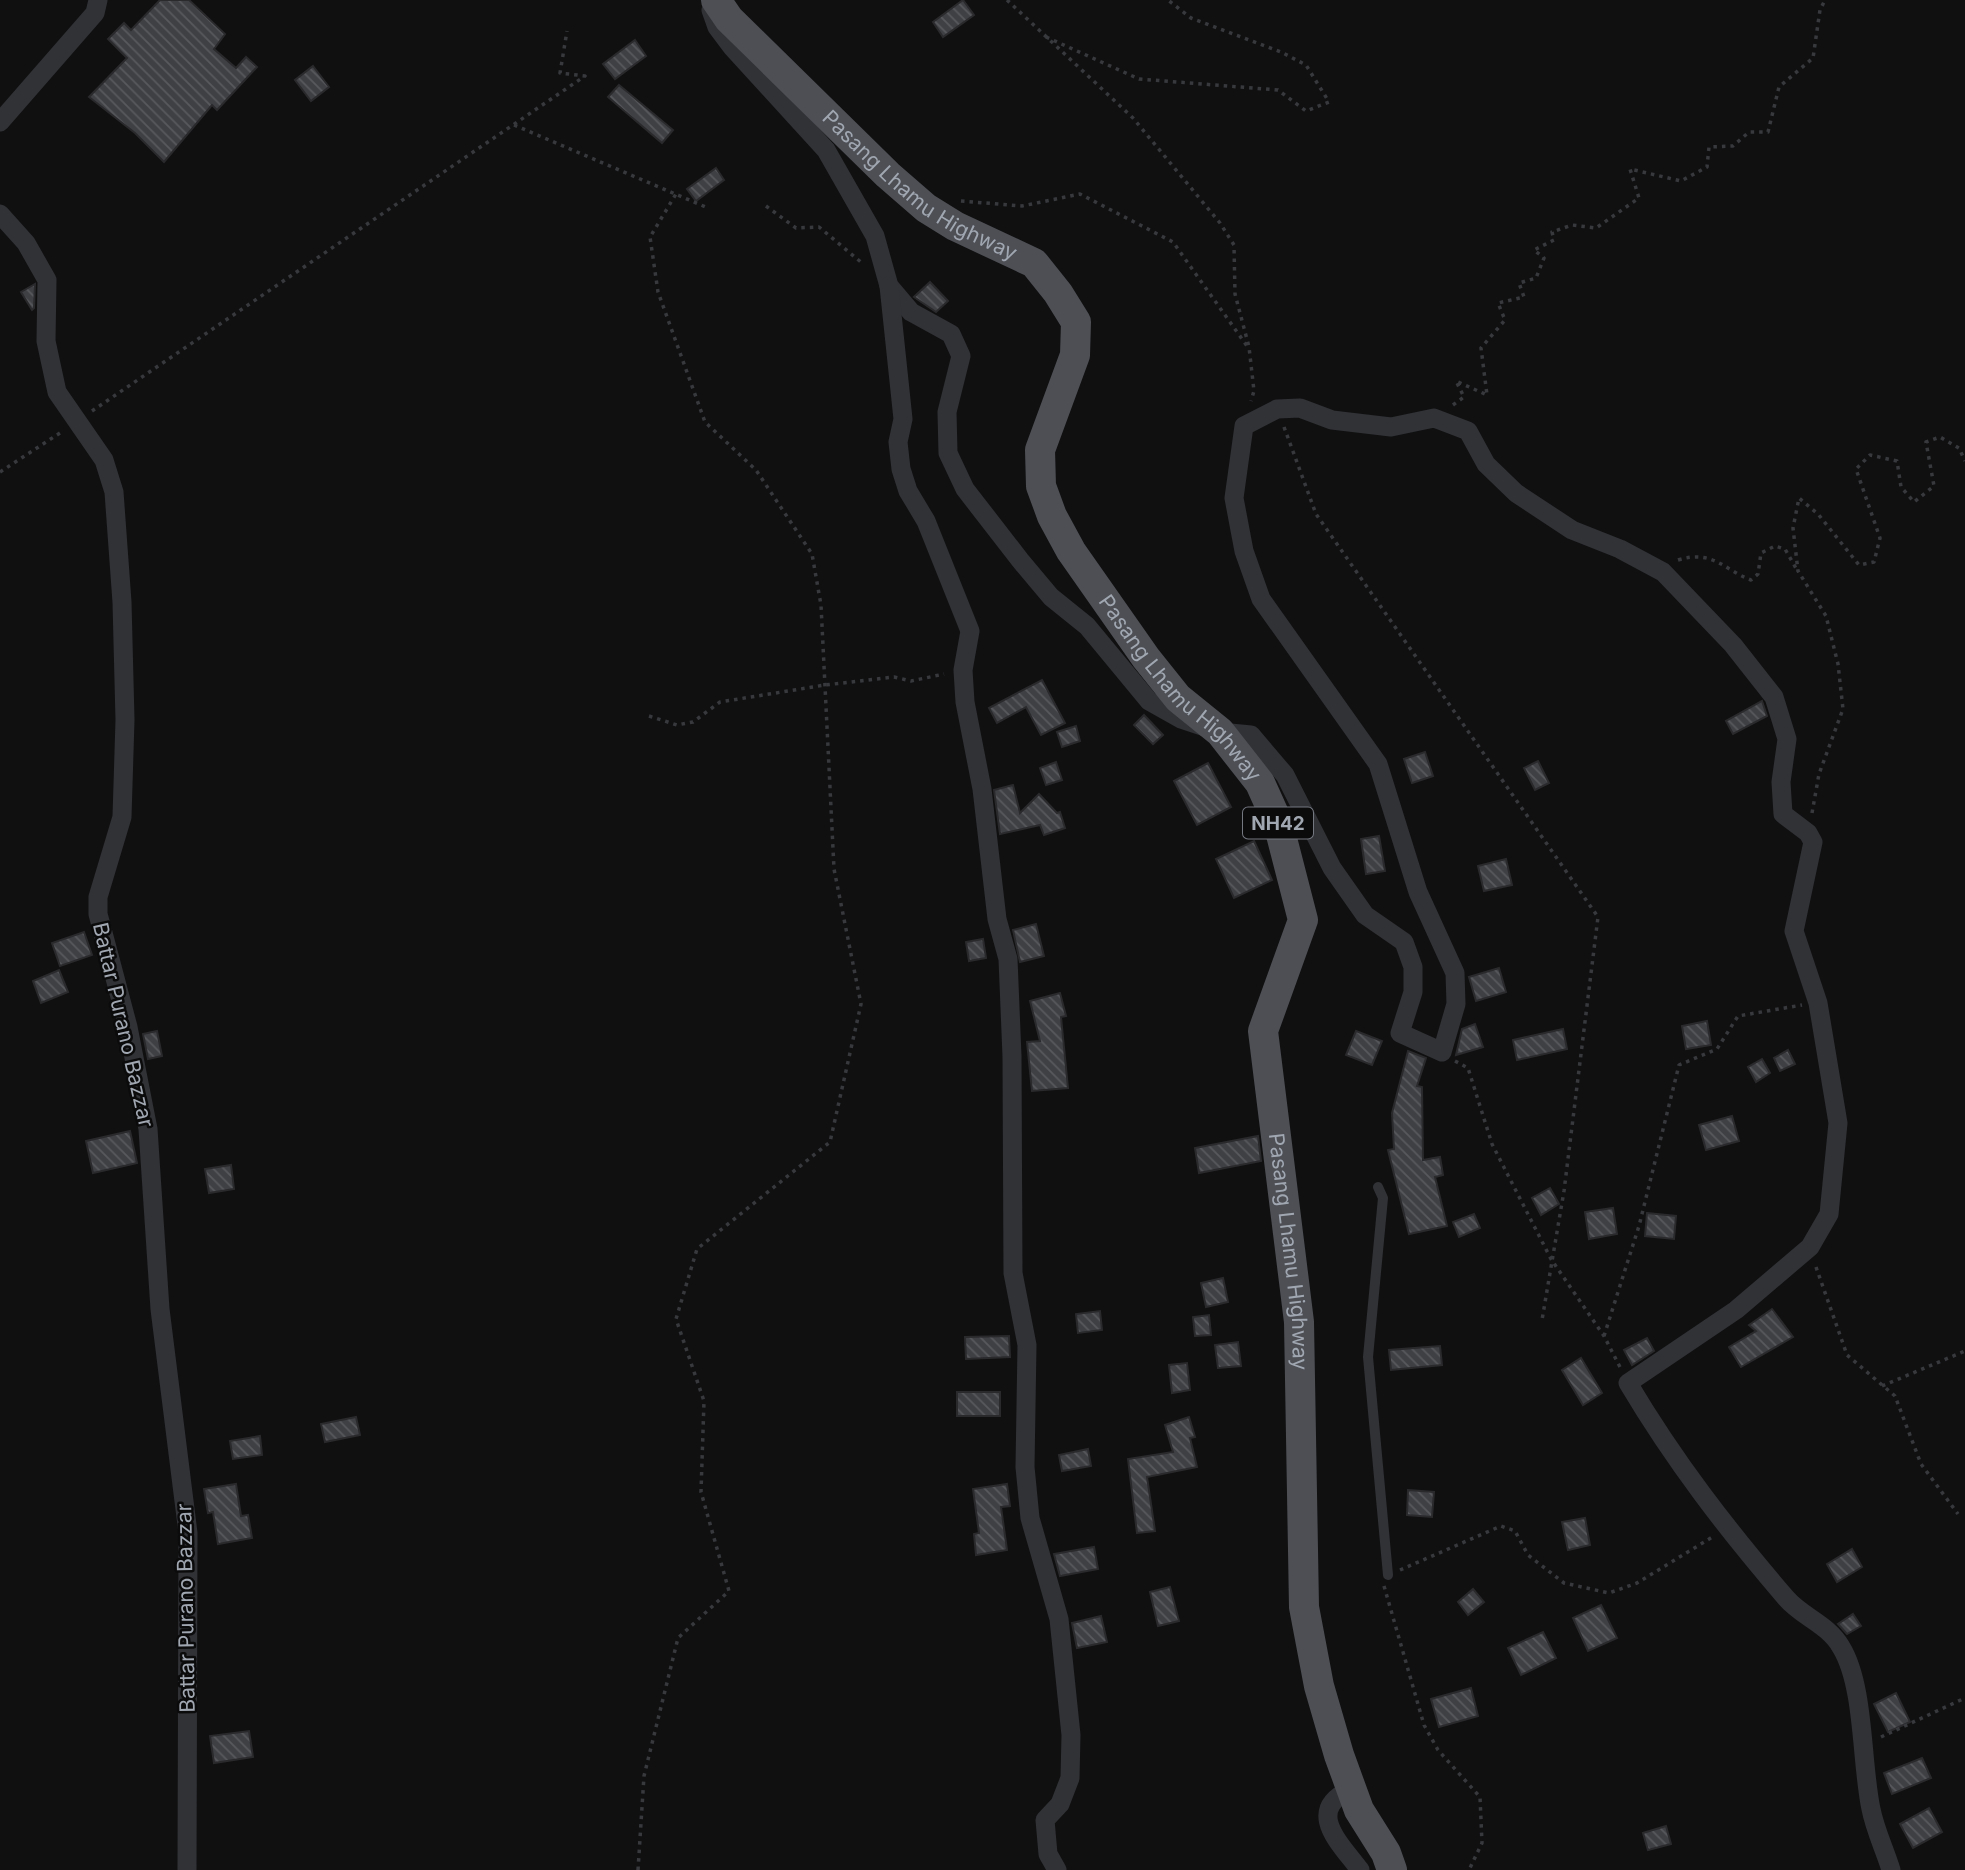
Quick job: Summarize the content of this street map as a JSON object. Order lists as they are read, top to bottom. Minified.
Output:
{"streets":{"main road":["Pasang Lhamu Highway","NH42"],"street":["Battar Purano Bazzar"]}}
